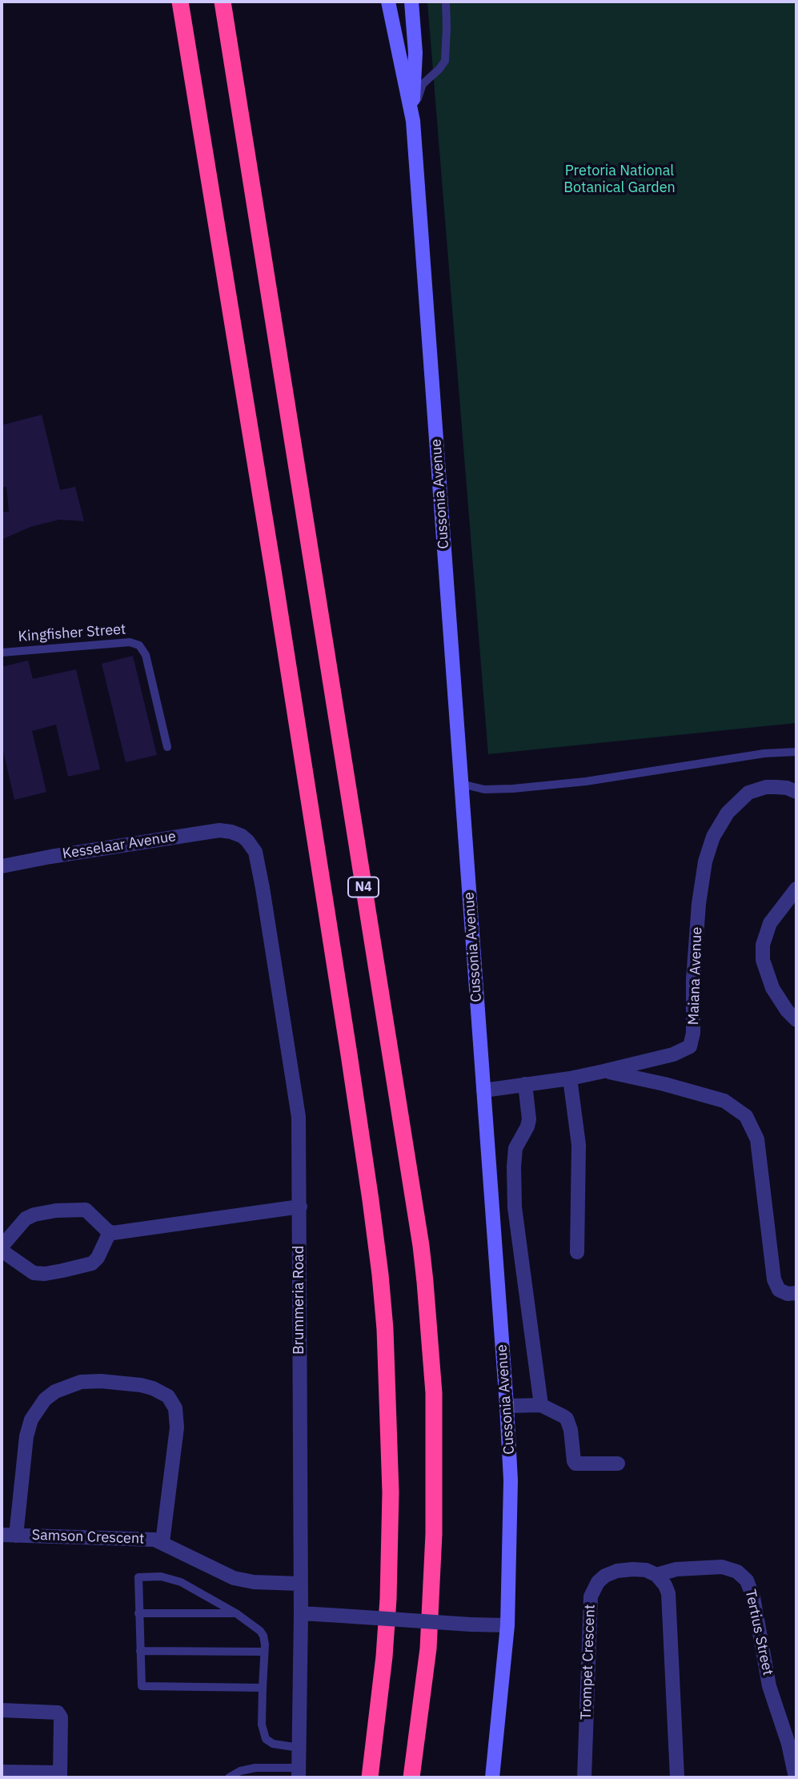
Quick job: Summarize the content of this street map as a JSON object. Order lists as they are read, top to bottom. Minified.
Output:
{"streets":{"highway":["N4"],"main road":["Cussonia Avenue"],"street":["Kesselaar Avenue","Maiana Avenue","Brummeria Road","Samson Crescent","Tertius Street","Trompet Crescent"],"lane":["Kingfisher Street"]},"crossings":[["Cussonia Avenue","Maiana Avenue"],["Kesselaar Avenue","Brummeria Road"],["Brummeria Road","Samson Crescent"],["Tertius Street","Trompet Crescent"]],"parks":["Pretoria National Botanical Garden"]}
